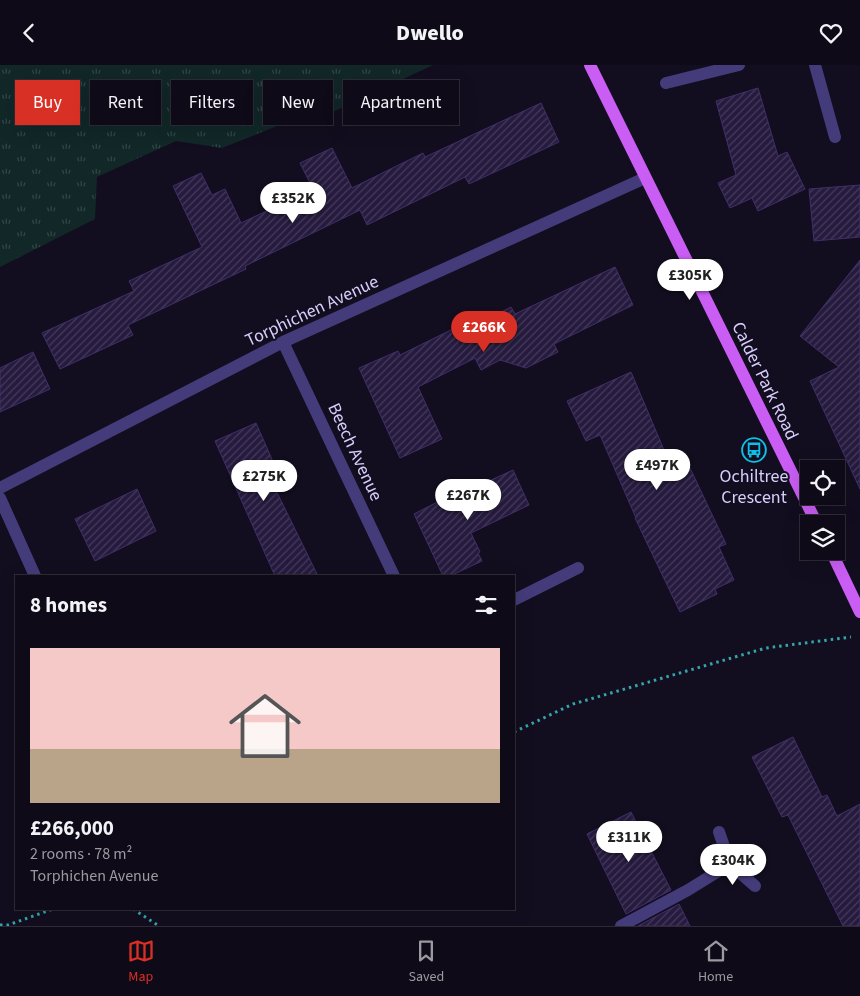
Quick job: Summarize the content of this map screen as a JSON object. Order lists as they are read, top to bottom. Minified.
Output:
{"streets":{"main road":["Calder Park Road"],"street":["Torphichen Avenue","Beech Avenue"]},"crossings":[["Torphichen Avenue","Calder Park Road"],["Torphichen Avenue","Beech Avenue"]],"places":{"bus stop":["Ochiltree Crescent"]},"page":{"header":"Dwello","chip":["Buy","Rent","Filters","New","Apartment"],"price":["£352K","£305K","£266K","£497K","£275K","£267K","£311K","£304K"],"heading":"8 homes","list":[{"name":"£266,000","note":"2 rooms · 78 m² · Torphichen Avenue"}],"tabs":["Map","Saved","Home"]}}
